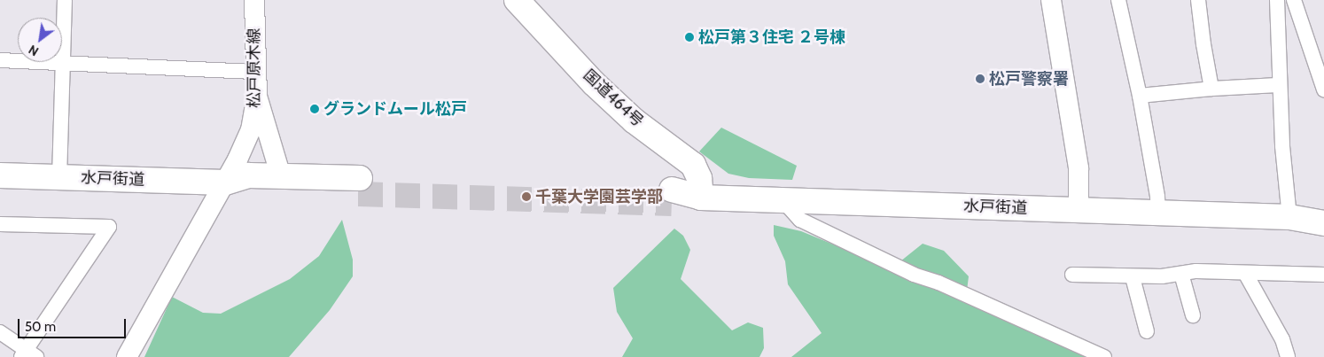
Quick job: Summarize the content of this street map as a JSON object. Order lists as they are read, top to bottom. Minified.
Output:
{"streets":{"highway":["国道464号","水戸街道"],"street":["松戸原木線"]},"crossings":[["松戸原木線","水戸街道"],["国道464号","水戸街道"]],"places":["松戸第３住宅 ２号棟","松戸警察署","グランドムール松戸","千葉大学園芸学部"],"scale_bar":"50 m","north":"bottom left"}
